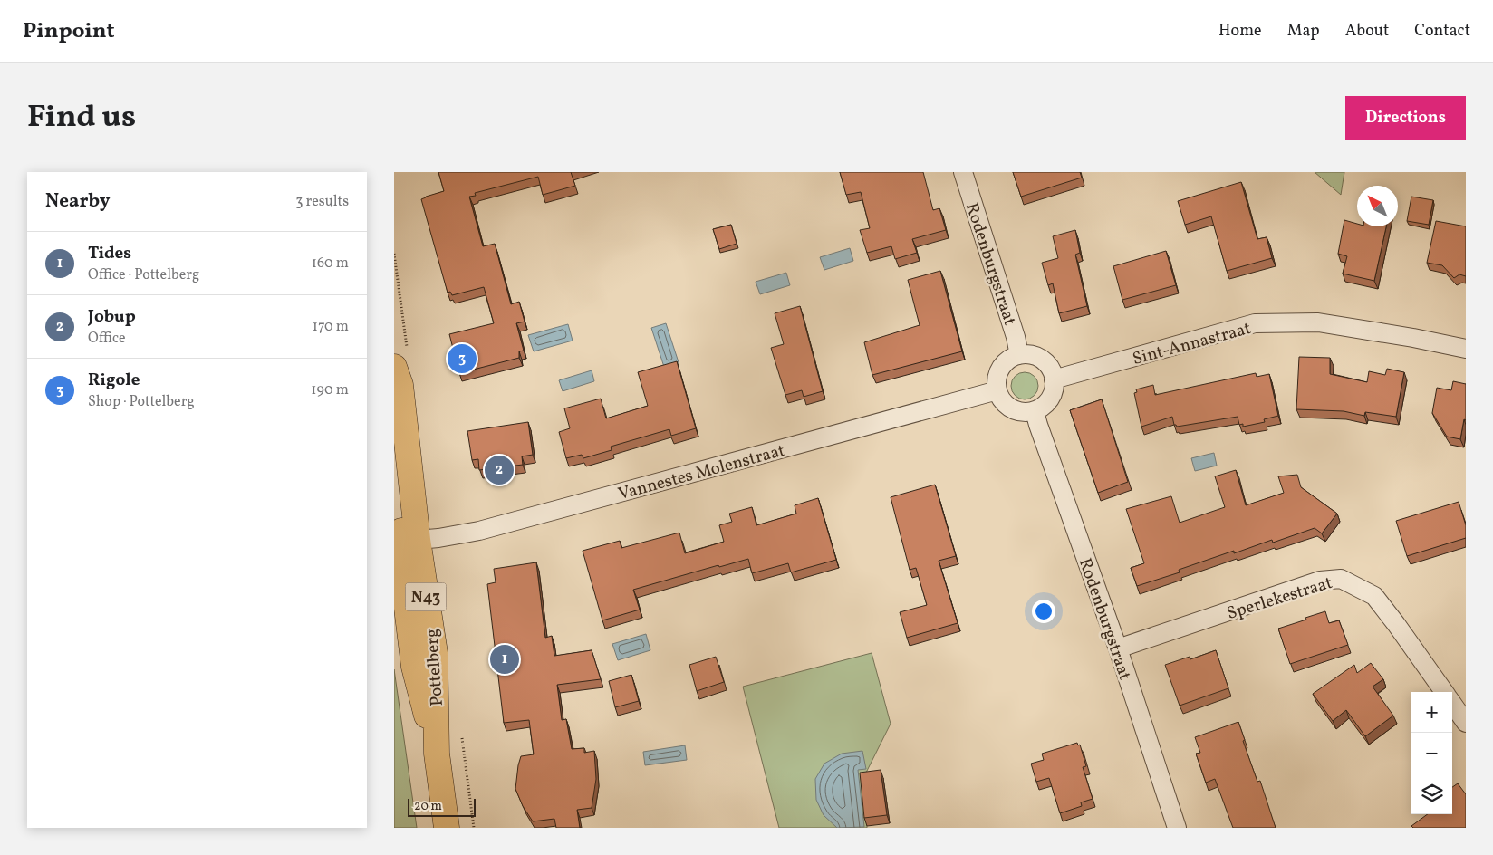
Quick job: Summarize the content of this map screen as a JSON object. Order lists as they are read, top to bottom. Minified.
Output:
{"streets":{"main road":["N43","Pottelberg"],"street":["Rodenburgstraat","Sint-Annastraat","Vannestes Molenstraat","Sperlekestraat"]},"crossings":[["Rodenburgstraat","Sint-Annastraat"],["Rodenburgstraat","Vannestes Molenstraat"],["Rodenburgstraat","Sperlekestraat"],["Sint-Annastraat","Vannestes Molenstraat"],["Vannestes Molenstraat","Pottelberg"]],"scale_bar":"20 m","north":"top left","page":{"header":"Pinpoint","nav":["Home","Map","About","Contact"],"title":"Find us","buttons":"Directions","heading":["Nearby","3 results"],"list":[{"mark":"1","name":"Tides","note":"Office · Pottelberg","value":"160 m"},{"mark":"2","name":"Jobup","note":"Office","value":"170 m"},{"mark":"3","name":"Rigole","note":"Shop · Pottelberg","value":"190 m"}],"pins":["3","2","1"],"map_buttons":["+","−"],"scale":"20 m"}}
